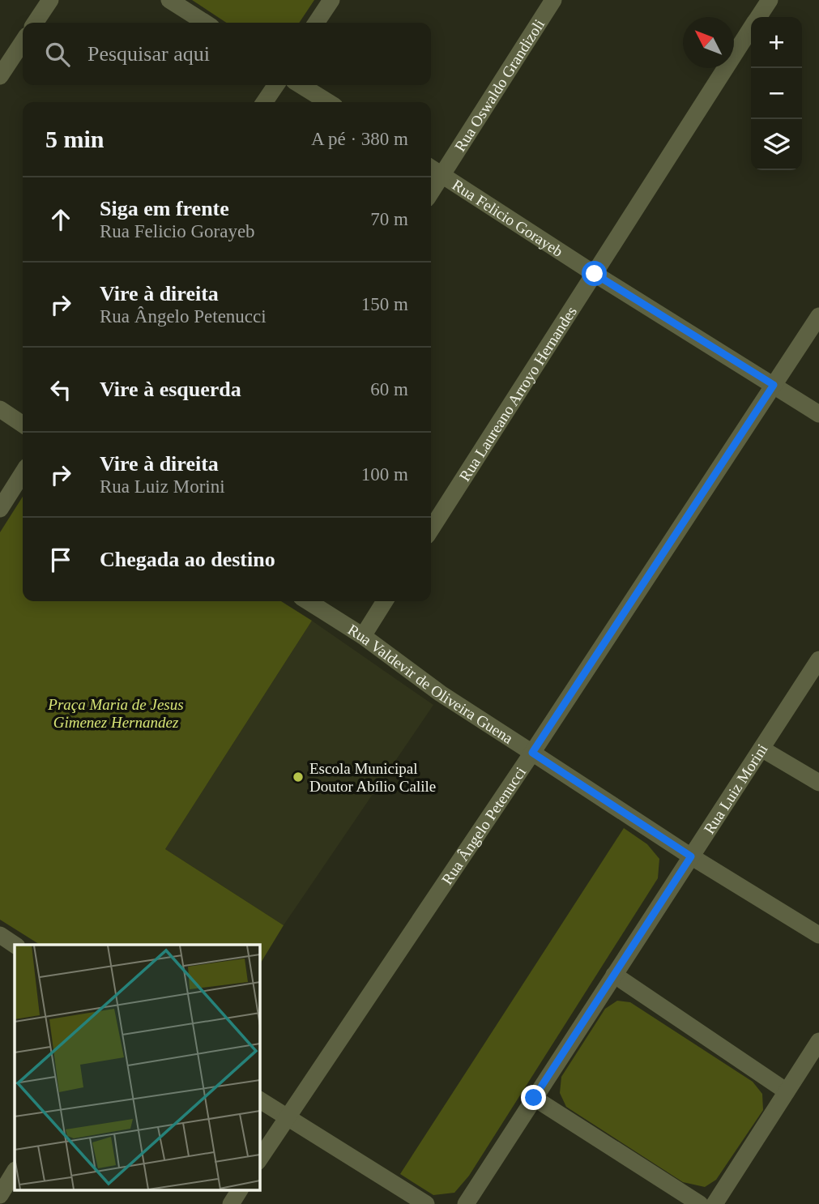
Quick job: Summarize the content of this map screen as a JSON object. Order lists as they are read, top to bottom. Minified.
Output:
{"streets":{"street":["Rua Oswaldo Grandizoli","Rua Felicio Gorayeb","Rua Laureano Arroyo Hernandes","Rua Valdevir de Oliveira Guena","Rua Luiz Morini","Rua Ângelo Petenucci"]},"crossings":[["Rua Oswaldo Grandizoli","Rua Felicio Gorayeb"],["Rua Felicio Gorayeb","Rua Laureano Arroyo Hernandes"],["Rua Felicio Gorayeb","Rua Ângelo Petenucci"],["Rua Valdevir de Oliveira Guena","Rua Luiz Morini"],["Rua Valdevir de Oliveira Guena","Rua Ângelo Petenucci"]],"parks":["Praça Maria de Jesus Gimenez Hernandez"],"places":["Escola Municipal Doutor Abílio Calile"],"north":"top left","page":{"map_buttons":["+","−"],"search":"Pesquisar aqui","heading":["5 min","A pé · 380 m"],"list":[["Siga em frente","Rua Felicio Gorayeb","70 m"],["Vire à direita","Rua Ângelo Petenucci","150 m"],["Vire à esquerda","60 m"],["Vire à direita","Rua Luiz Morini","100 m"],"Chegada ao destino"]}}
